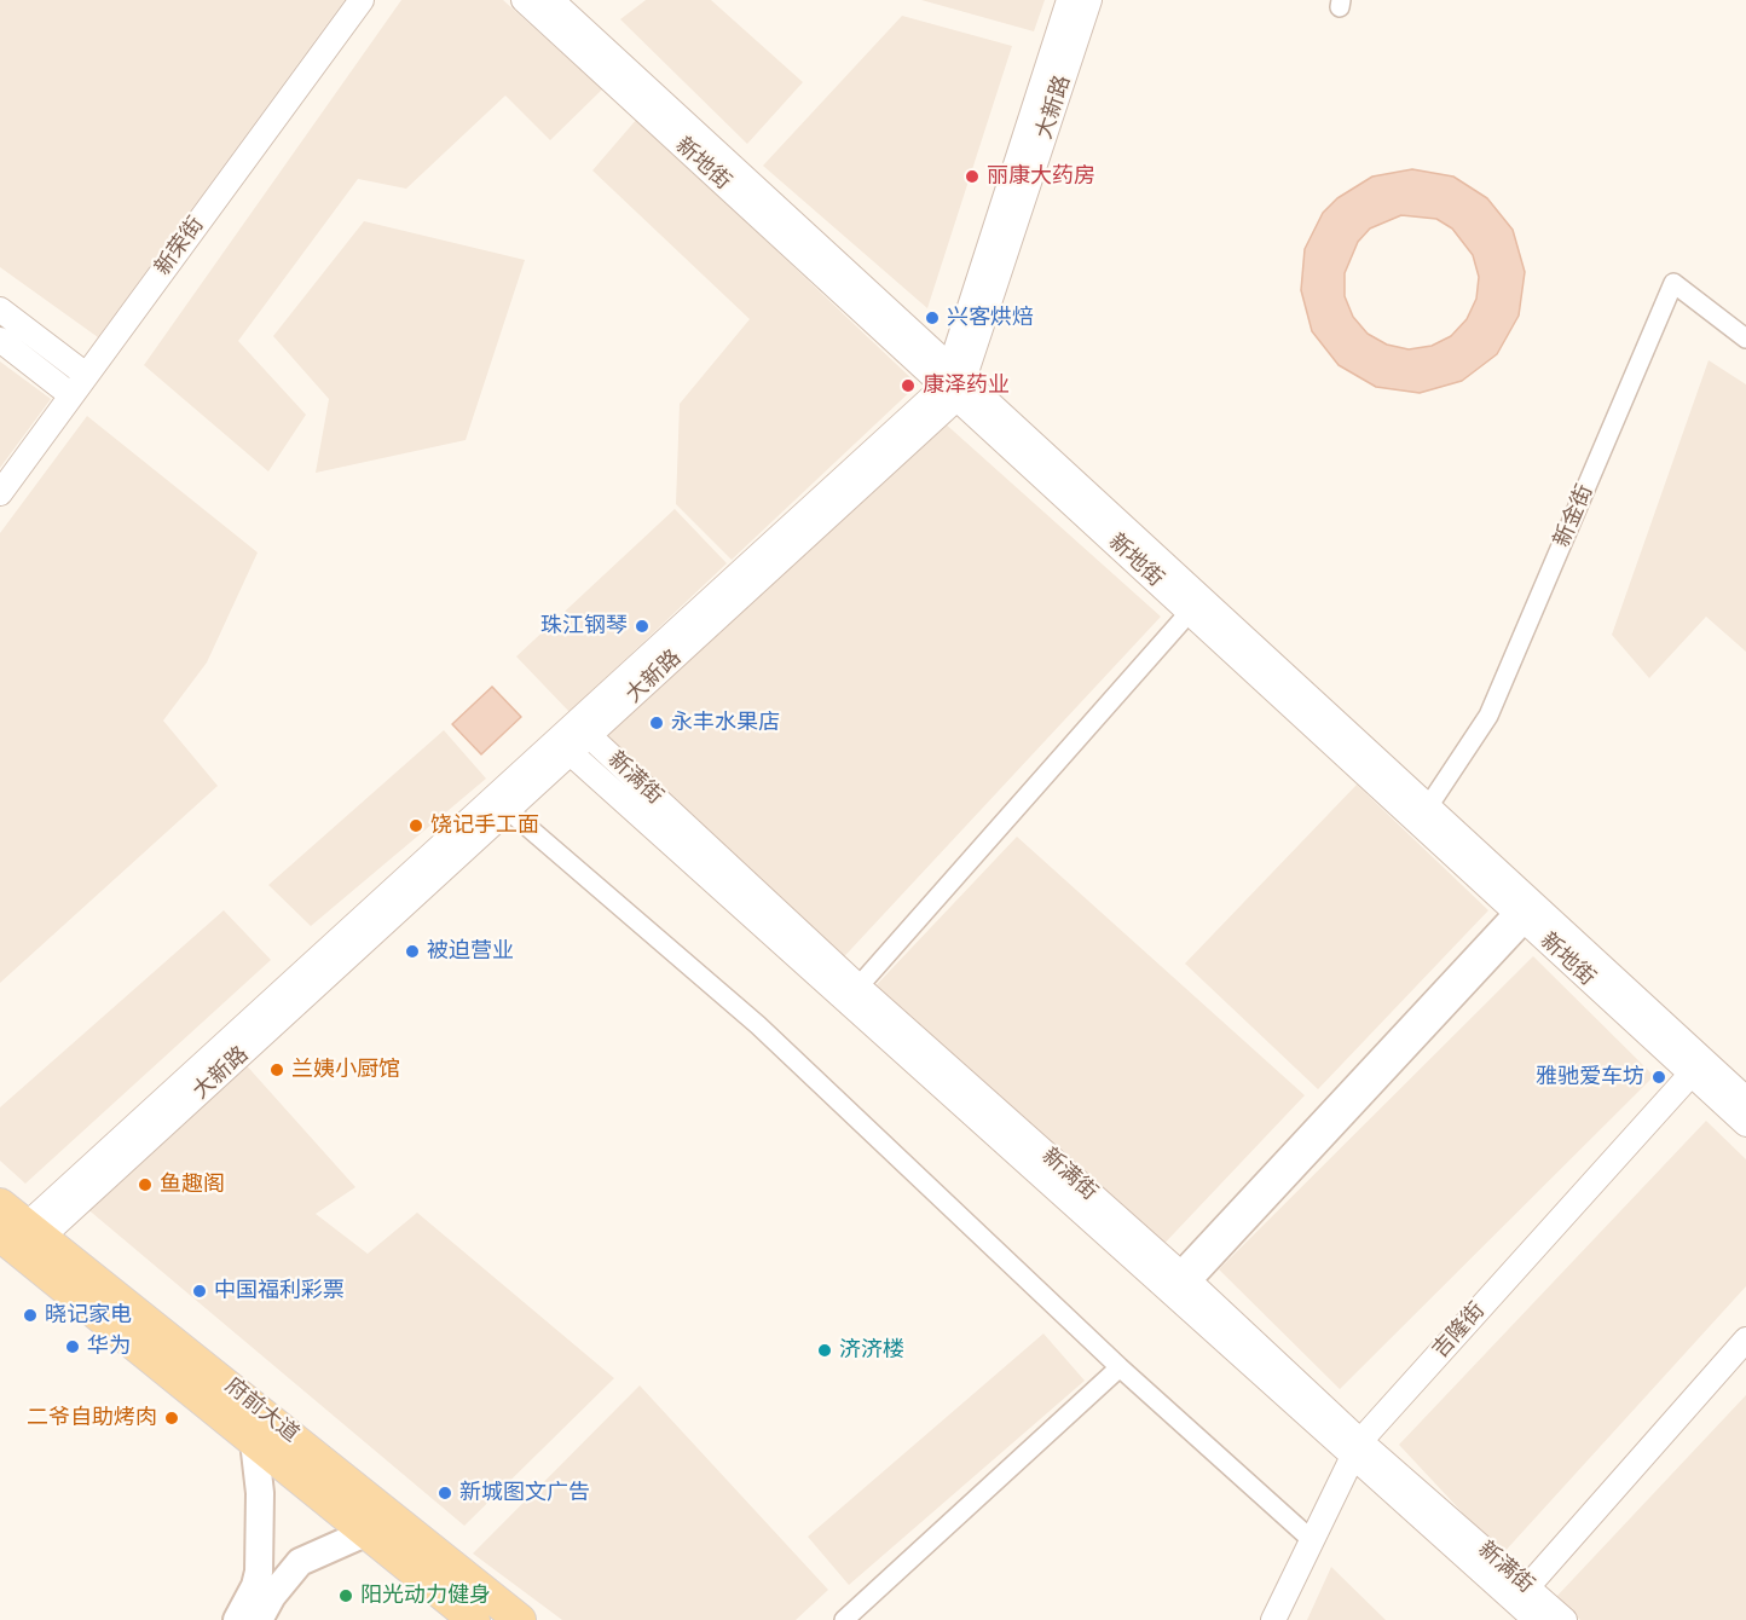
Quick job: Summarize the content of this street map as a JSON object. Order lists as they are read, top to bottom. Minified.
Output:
{"streets":{"main road":["府前大道"],"street":["大新路","新地街","新荣街","新金街","新满街","吉隆街"]},"crossings":[["大新路","新地街"],["大新路","新满街"],["大新路","府前大道"],["新地街","新金街"],["新地街","吉隆街"],["新满街","吉隆街"]],"places":["丽康大药房","兴客烘焙","康泽药业","珠江钢琴","永丰水果店","饶记手工面","被迫营业","兰姨小厨馆","雅驰爱车坊","鱼趣阁","中国福利彩票","晓记家电","华为","济济楼","二爷自助烤肉","新城图文广告","阳光动力健身"]}
